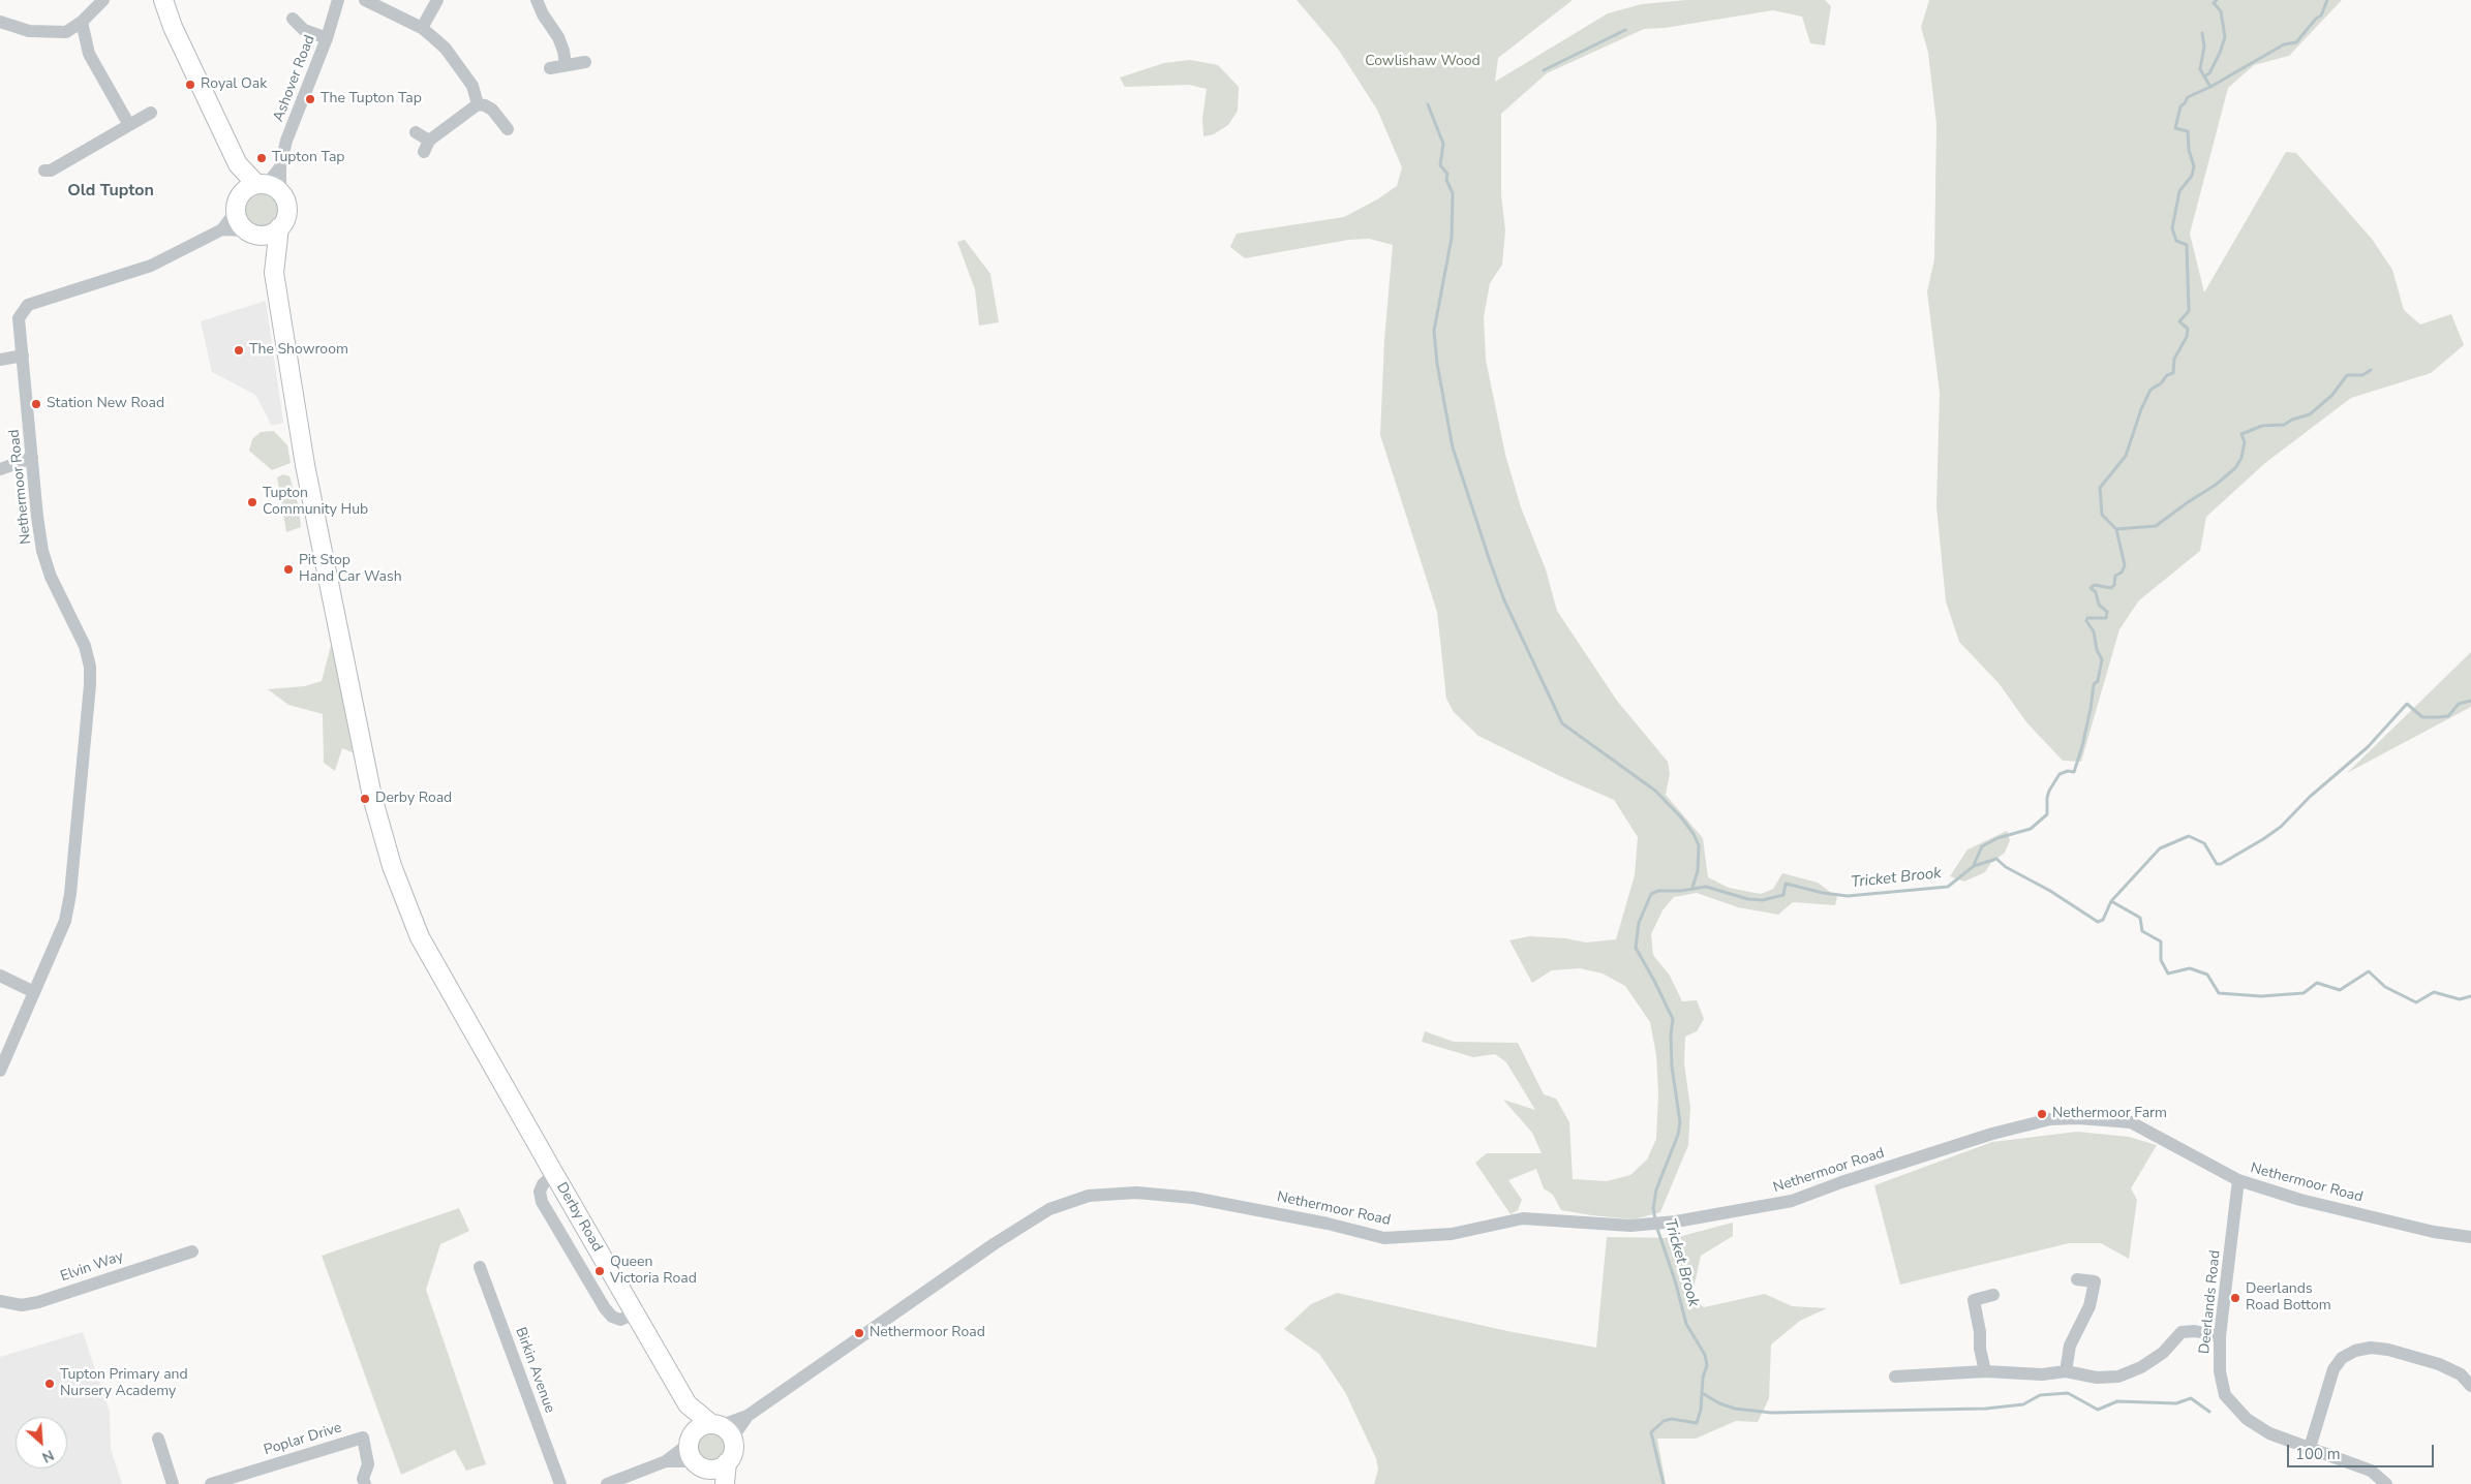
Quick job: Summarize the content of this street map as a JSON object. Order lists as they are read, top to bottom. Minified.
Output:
{"streets":{"highway":["Derby Road"],"street":["Ashover Road","Nethermoor Road","Elvin Way","Deerlands Road","Birkin Avenue","Poplar Drive"]},"crossings":[["Ashover Road","Nethermoor Road"],["Ashover Road","Derby Road"],["Nethermoor Road","Derby Road"],["Nethermoor Road","Deerlands Road"]],"districts":["Old Tupton"],"water":["Tricket Brook"],"parks":["Cowlishaw Wood"],"places":["Royal Oak","The Tupton Tap","Tupton Tap","The Showroom","Station New Road","Tupton Community Hub","Pit Stop Hand Car Wash","Derby Road","Nethermoor Farm","Queen Victoria Road","Deerlands Road Bottom","Nethermoor Road","Tupton Primary and Nursery Academy"],"scale_bar":"100 m","north":"bottom right"}
